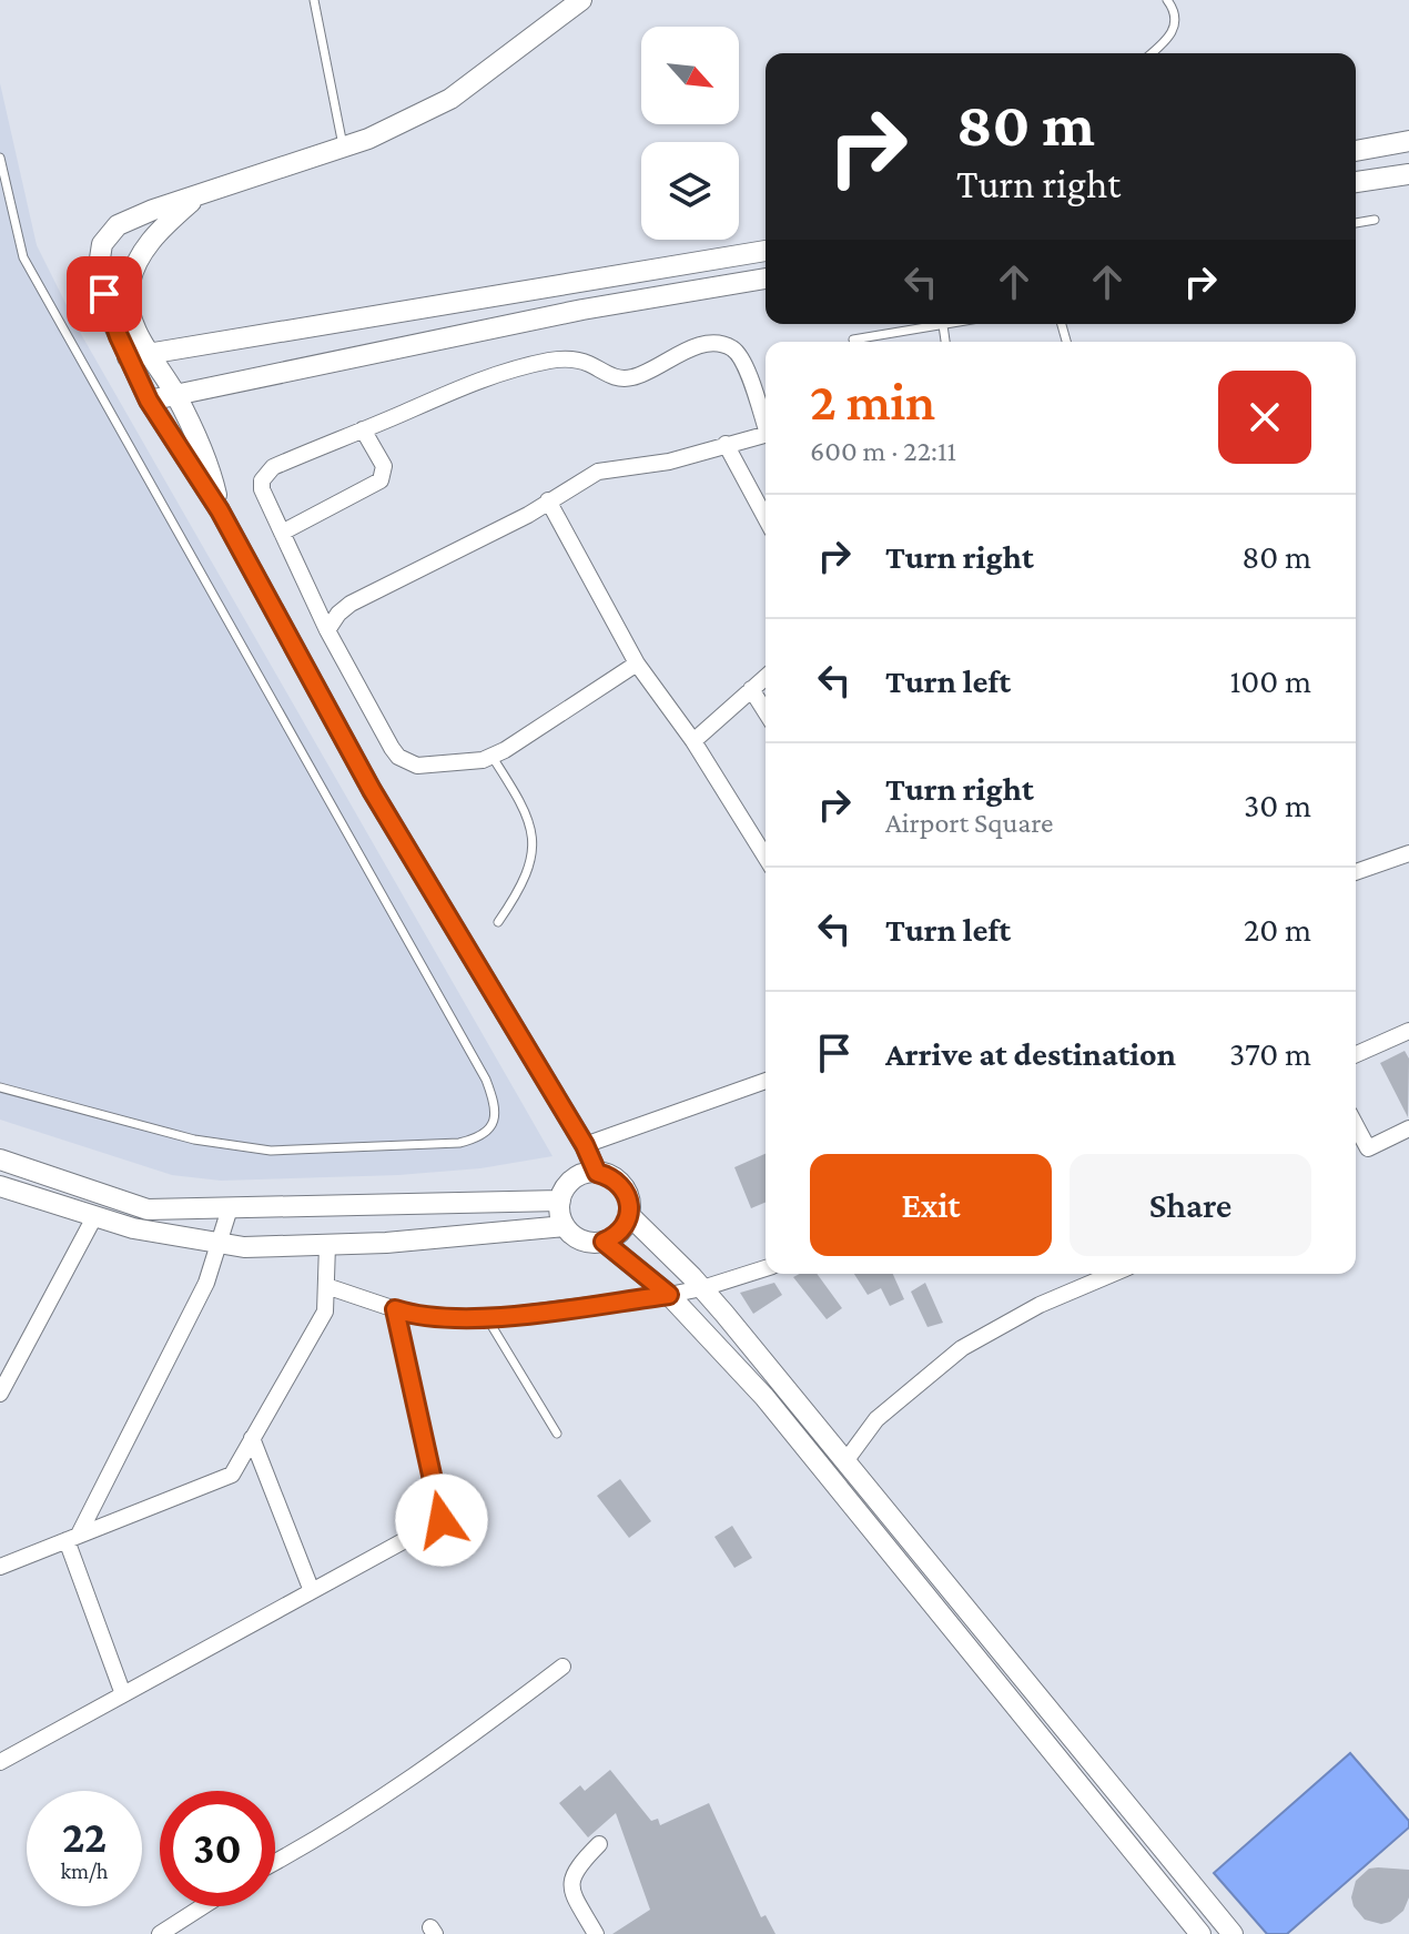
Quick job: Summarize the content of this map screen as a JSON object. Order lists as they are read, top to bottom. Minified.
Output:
{"north":"bottom right","page":{"turn":["80 m","Turn right"],"heading":["2 min","600 m · 22:11"],"list":[{"name":"Turn right","value":"80 m"},{"name":"Turn left","value":"100 m"},{"name":"Turn right","note":"Airport Square","value":"30 m"},{"name":"Turn left","value":"20 m"},{"name":"Arrive at destination","value":"370 m"}],"buttons":["Exit","Share"],"speed":"22 km/h","limit":"30"}}
